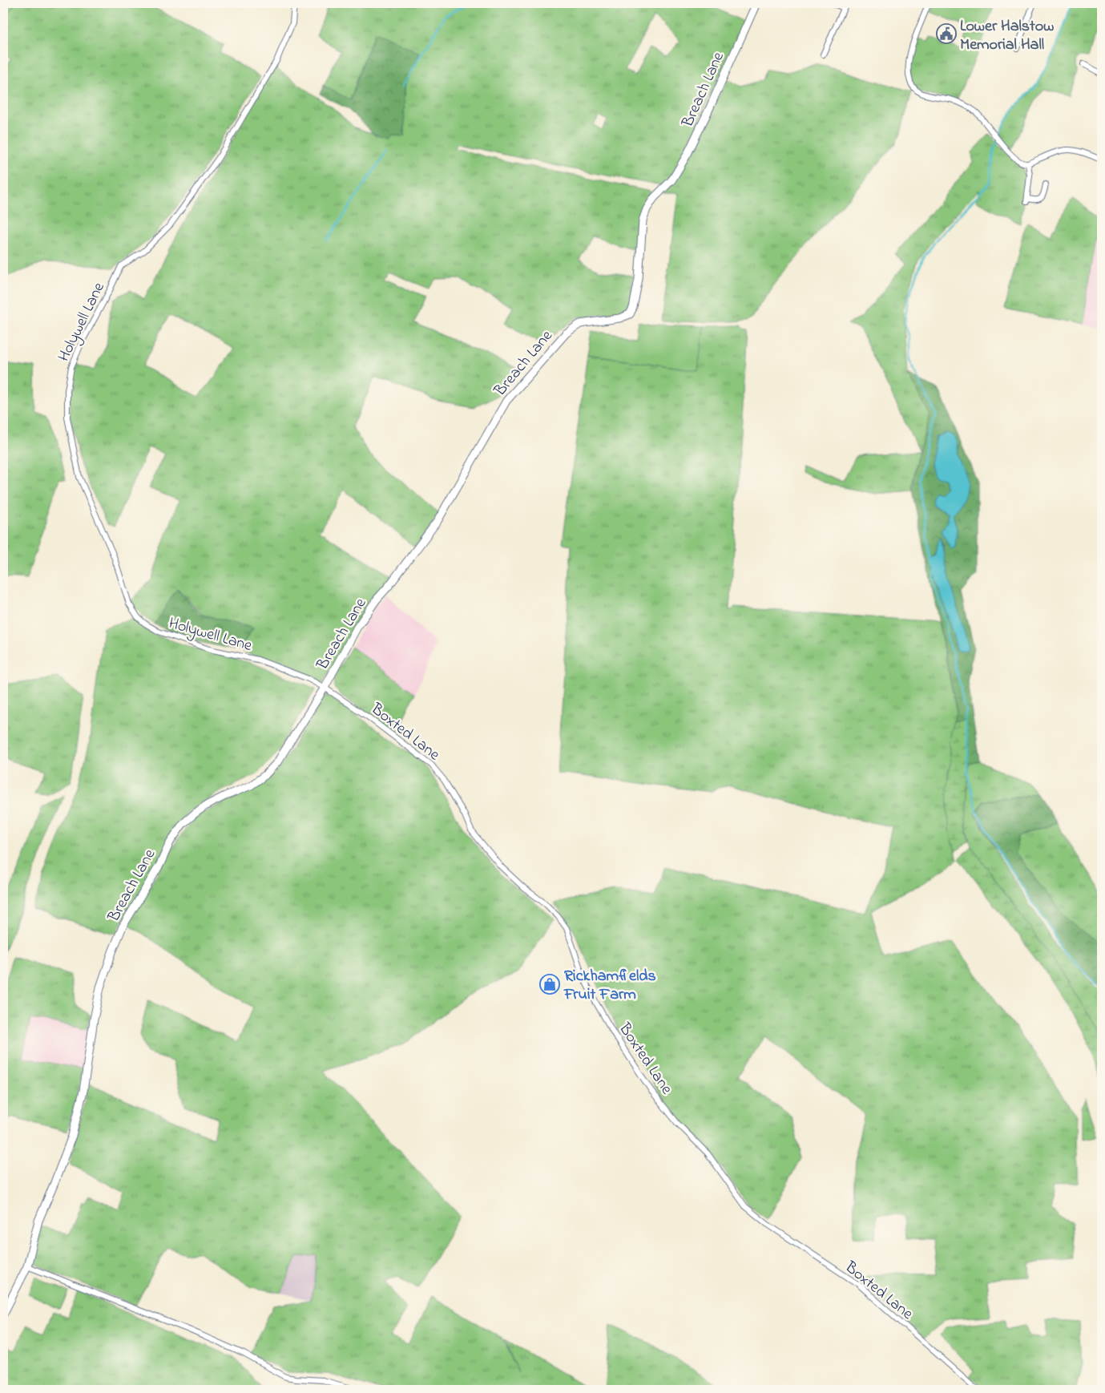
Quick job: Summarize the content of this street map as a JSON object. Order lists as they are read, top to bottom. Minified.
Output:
{"streets":{"street":["Breach Lane","Holywell Lane","Boxted Lane"]},"crossings":[["Breach Lane","Holywell Lane"],["Breach Lane","Boxted Lane"],["Holywell Lane","Boxted Lane"]],"places":{"public building":["Lower Halstow Memorial Hall"],"shop":["Rickhamfields Fruit Farm"]}}
